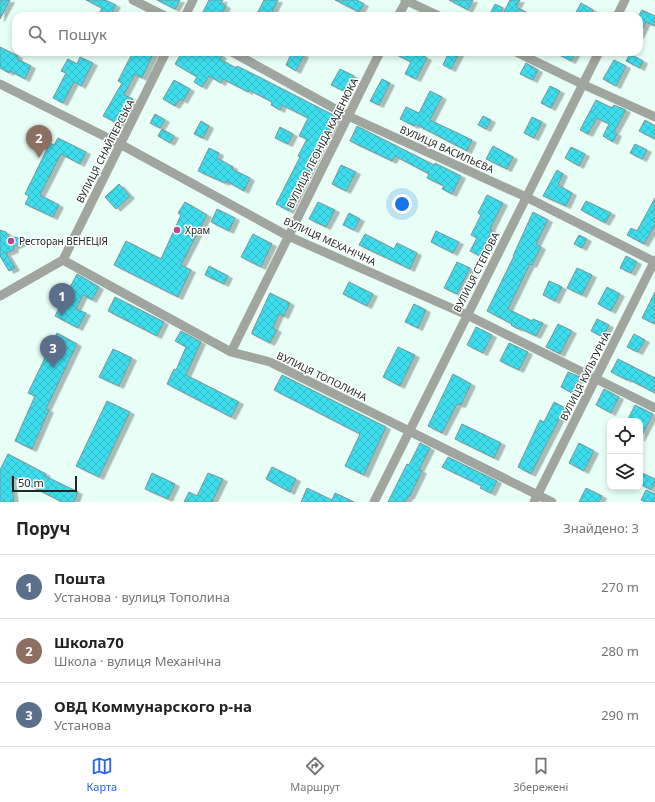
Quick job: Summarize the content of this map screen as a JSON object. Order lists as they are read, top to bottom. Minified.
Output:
{"streets":{"street":["ВУЛИЦЯ ЛЕОНІДА КАДЕНЮКА","ВУЛИЦЯ ВАСИЛЬЄВА","ВУЛИЦЯ СНАЙПЕРСЬКА","ВУЛИЦЯ МЕХАНІЧНА","ВУЛИЦЯ СТЕПОВА","ВУЛИЦЯ ТОПОЛИНА","ВУЛИЦЯ КУЛЬТУРНА"]},"crossings":[["ВУЛИЦЯ ЛЕОНІДА КАДЕНЮКА","ВУЛИЦЯ ВАСИЛЬЄВА"],["ВУЛИЦЯ ЛЕОНІДА КАДЕНЮКА","ВУЛИЦЯ МЕХАНІЧНА"],["ВУЛИЦЯ ЛЕОНІДА КАДЕНЮКА","ВУЛИЦЯ ТОПОЛИНА"],["ВУЛИЦЯ ВАСИЛЬЄВА","ВУЛИЦЯ СТЕПОВА"],["ВУЛИЦЯ ВАСИЛЬЄВА","ВУЛИЦЯ КУЛЬТУРНА"],["ВУЛИЦЯ СНАЙПЕРСЬКА","ВУЛИЦЯ МЕХАНІЧНА"],["ВУЛИЦЯ СНАЙПЕРСЬКА","ВУЛИЦЯ ТОПОЛИНА"],["ВУЛИЦЯ МЕХАНІЧНА","ВУЛИЦЯ СТЕПОВА"],["ВУЛИЦЯ МЕХАНІЧНА","ВУЛИЦЯ КУЛЬТУРНА"],["ВУЛИЦЯ СТЕПОВА","ВУЛИЦЯ ТОПОЛИНА"],["ВУЛИЦЯ ТОПОЛИНА","ВУЛИЦЯ КУЛЬТУРНА"]],"places":["Храм","Ресторан ВЕНЕЦІЯ"],"scale_bar":"50 m","page":{"search":"Пошук","pins":["2","1","3"],"scale":"50 m","heading":["Поруч","Знайдено: 3"],"list":[{"mark":"1","name":"Пошта","note":"Установа · вулиця Тополина","value":"270 m"},{"mark":"2","name":"Школа70","note":"Школа · вулиця Механічна","value":"280 m"},{"mark":"3","name":"ОВД Коммунарского р-на","note":"Установа","value":"290 m"}],"nav":["Карта","Маршрут","Збережені"]}}
